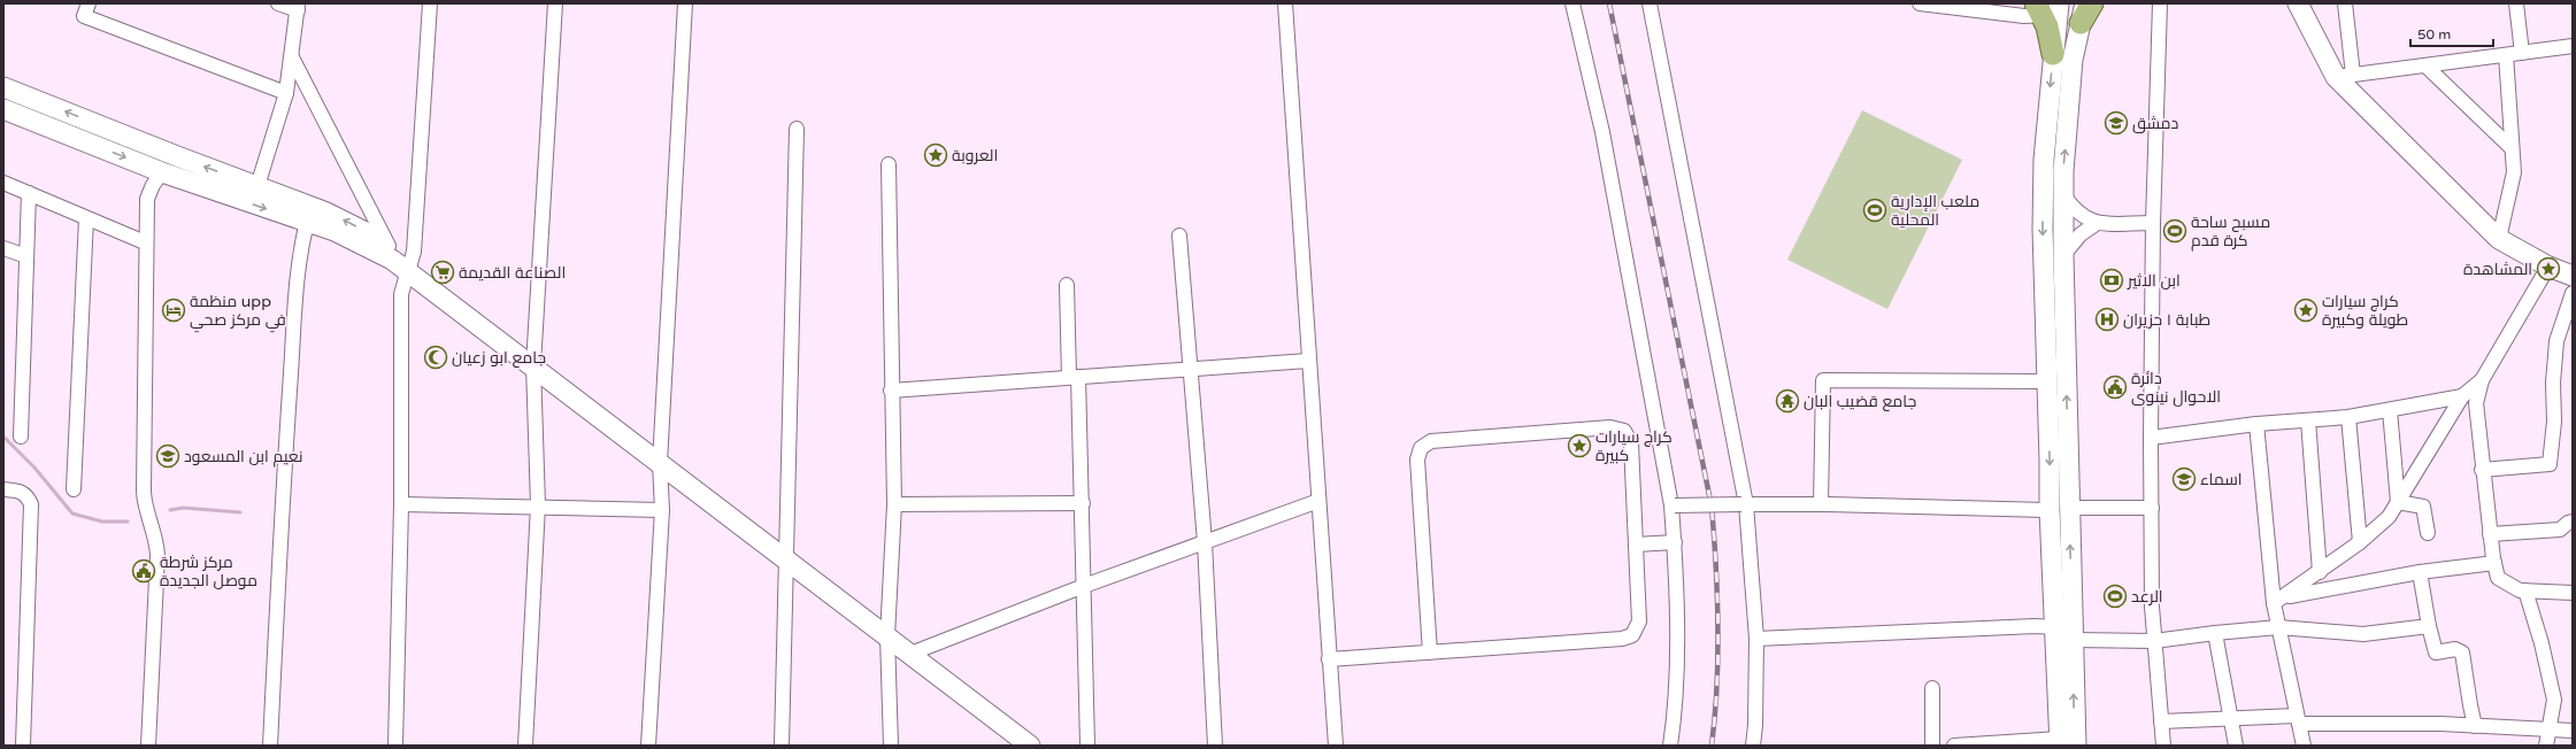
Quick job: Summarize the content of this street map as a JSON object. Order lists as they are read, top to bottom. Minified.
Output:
{"places":{"school or university":["دمشق","نعيم ابن المسعود","اسماء"],"place":["العروبة","المشاهدة","كراج سيارات طويلة وكبيرة","كراج سيارات كبيرة"],"sports":["ملعب الإدارية المحلية","مسبح ساحة كرة قدم","الرعد"],"supermarket":["الصناعة القديمة"],"bank":["ابن الاثير"],"hotel":["منظمة upp في مركز صحي"],"hospital":["طبابة ١ حزيران"],"mosque":["جامع ابو زعیان"],"public building":["دائرة الاحوال نينوى","مركز شرطة موصل الجديدة"],"temple":["جامع قضيب البان"]},"scale_bar":"50 m"}
